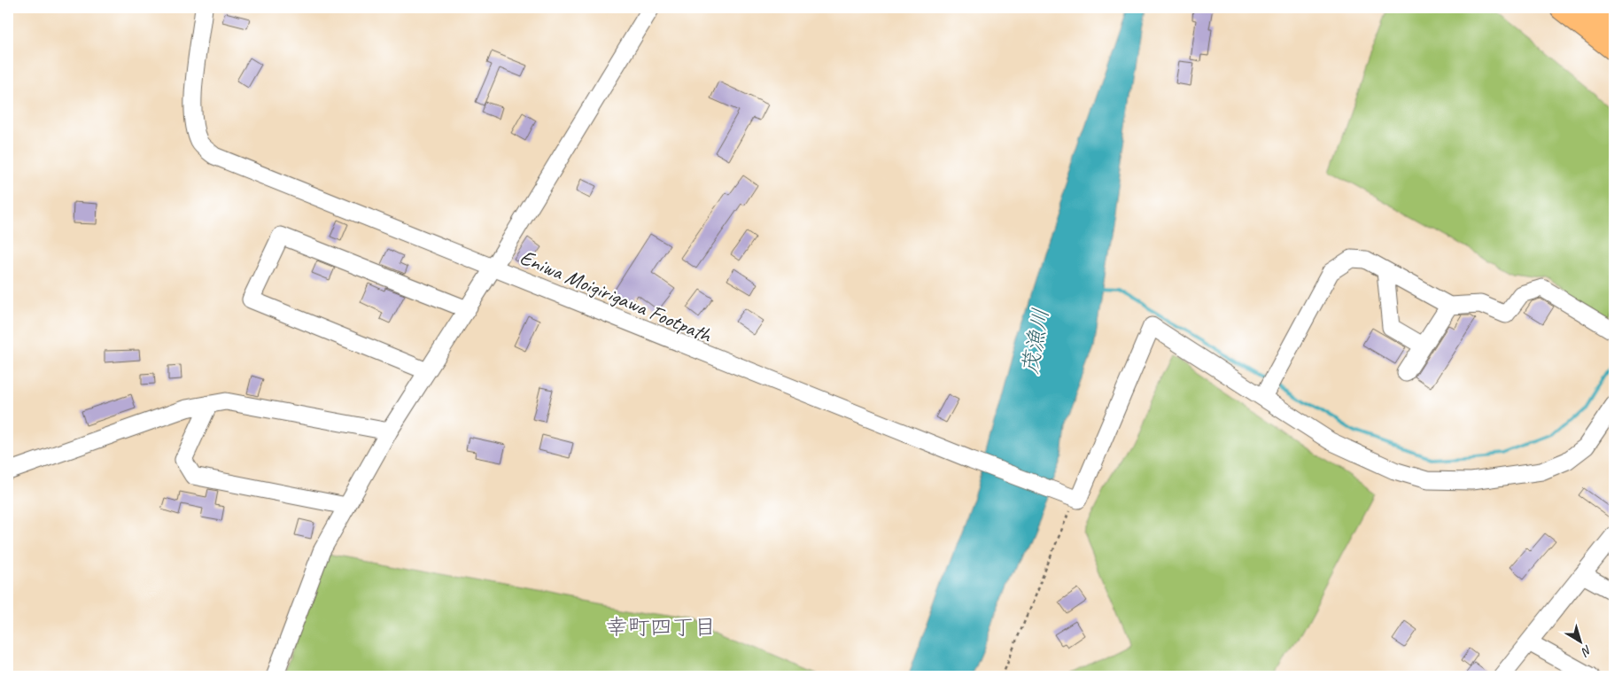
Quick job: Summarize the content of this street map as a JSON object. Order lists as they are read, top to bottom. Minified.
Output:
{"districts":["幸町四丁目"],"water":["茂漁川"],"north":"bottom right"}
